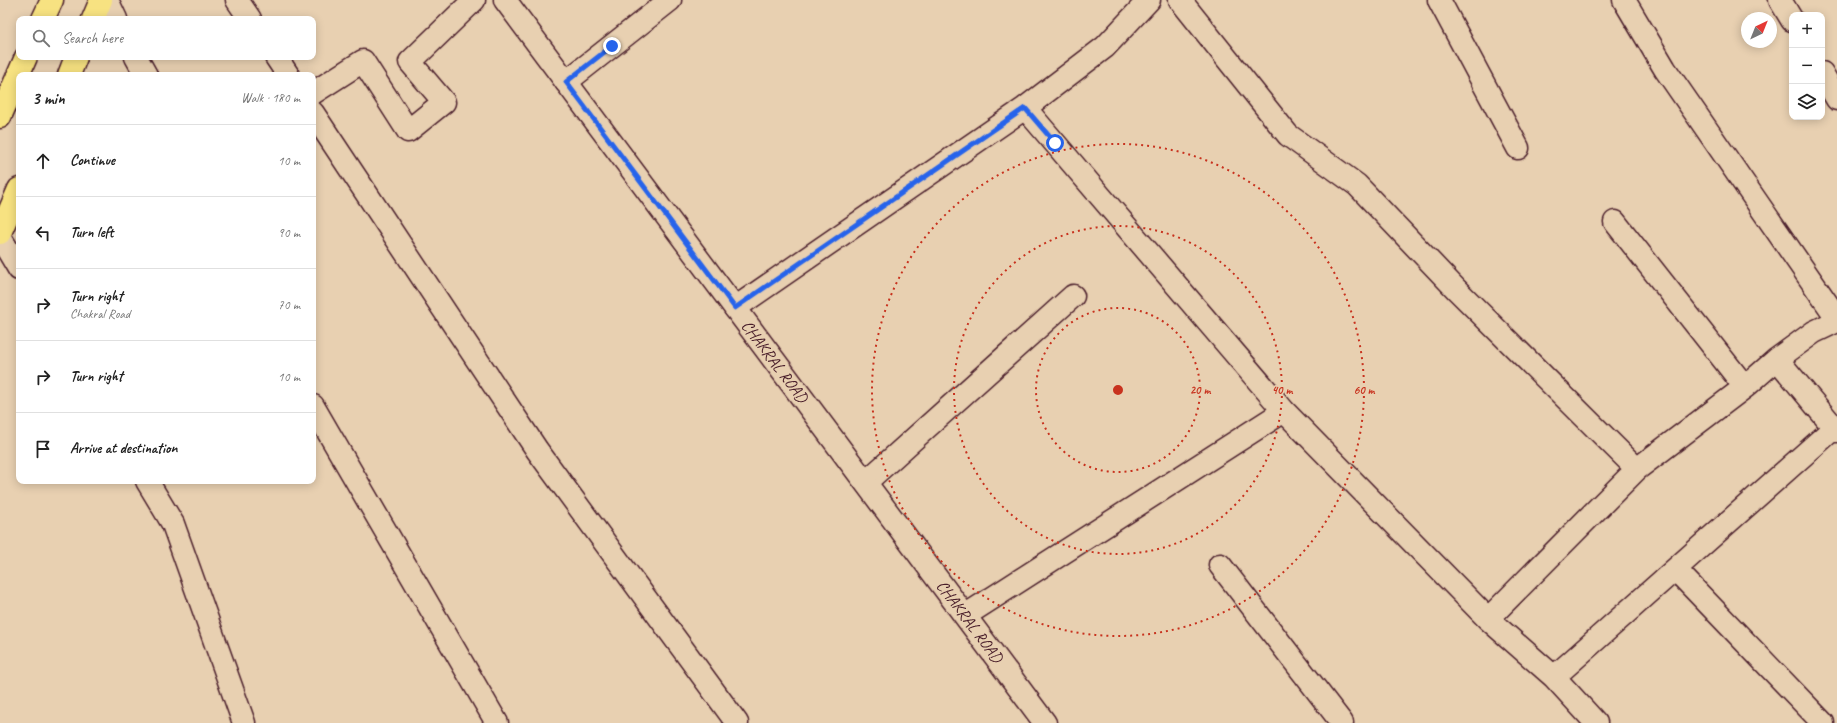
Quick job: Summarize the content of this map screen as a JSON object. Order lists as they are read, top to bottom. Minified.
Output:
{"streets":{"street":["CHAKRAL ROAD"]},"north":"top right","page":{"map_buttons":["+","−"],"search":"Search here","heading":["3 min","Walk · 180 m"],"list":[["Continue","10 m"],["Turn left","90 m"],["Turn right","Chakral Road","70 m"],["Turn right","10 m"],"Arrive at destination"]},"rings":["20 m","40 m","60 m"]}
